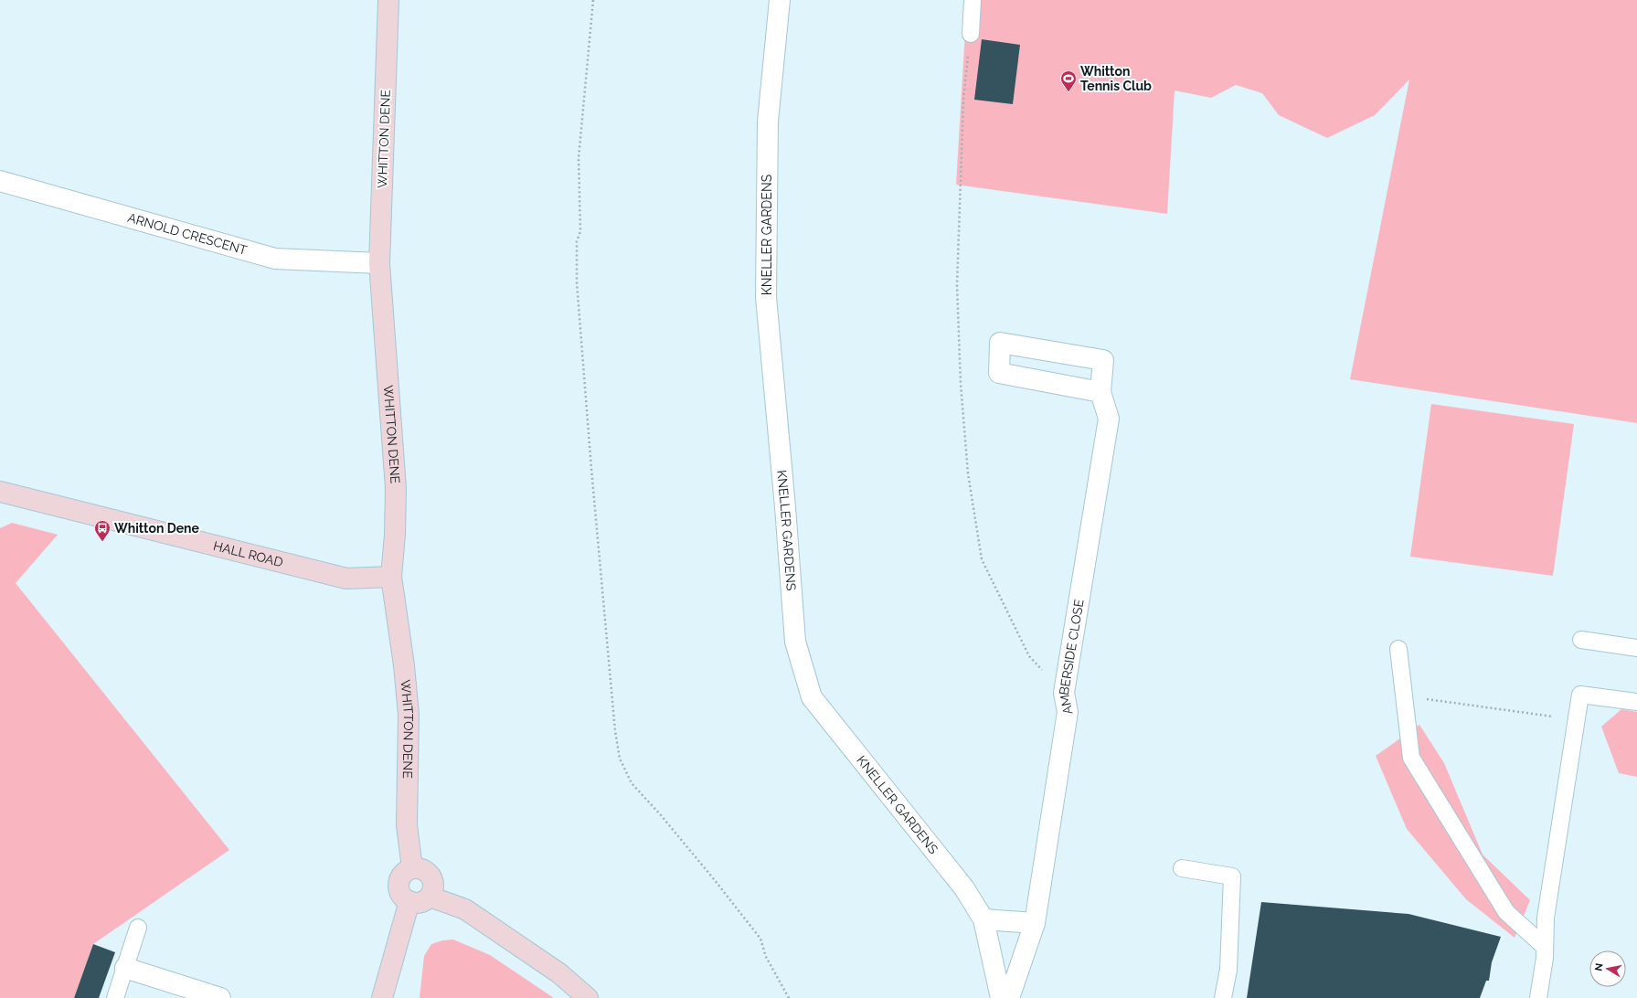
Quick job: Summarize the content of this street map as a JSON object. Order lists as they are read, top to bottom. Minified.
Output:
{"streets":{"street":["WHITTON DENE","ARNOLD CRESCENT","KNELLER GARDENS","HALL ROAD","AMBERSIDE CLOSE"]},"crossings":[["WHITTON DENE","ARNOLD CRESCENT"],["WHITTON DENE","HALL ROAD"]],"places":{"sports":["Whitton Tennis Club"],"bus stop":["Whitton Dene"]},"north":"left"}
